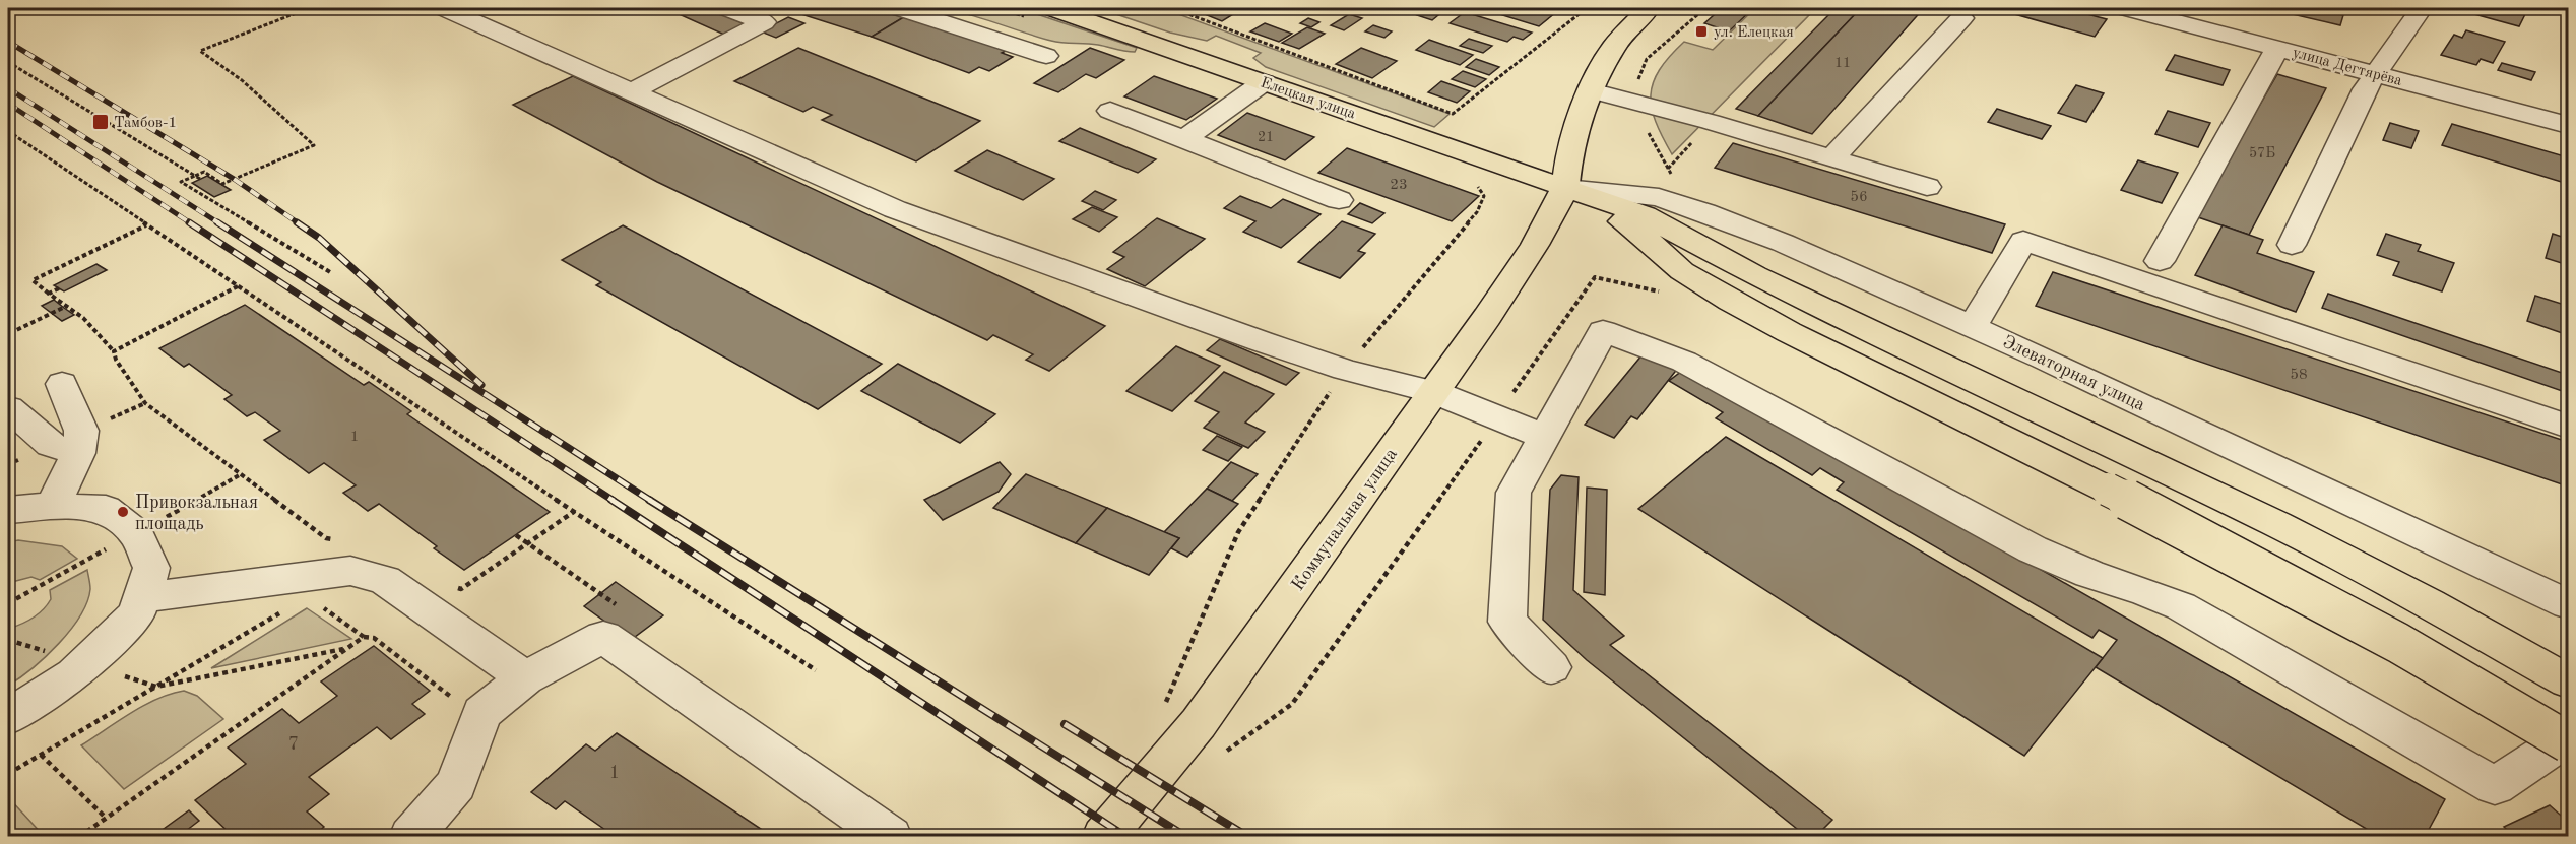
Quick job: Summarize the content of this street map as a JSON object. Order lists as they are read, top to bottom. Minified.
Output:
{"streets":{"main road":["Елецкая улица","Коммунальная улица"],"street":["улица Дегтярёва","Элеваторная улица"]},"crossings":[["Елецкая улица","Элеваторная улица"],["Елецкая улица","Коммунальная улица"],["Элеваторная улица","Коммунальная улица"]],"places":{"transit":["ул. Елецкая","Тамбов-1"],"other":["Привокзальная площадь"]},"house_numbers":["11","21","57Б","23","56","58","1","7","1"]}
